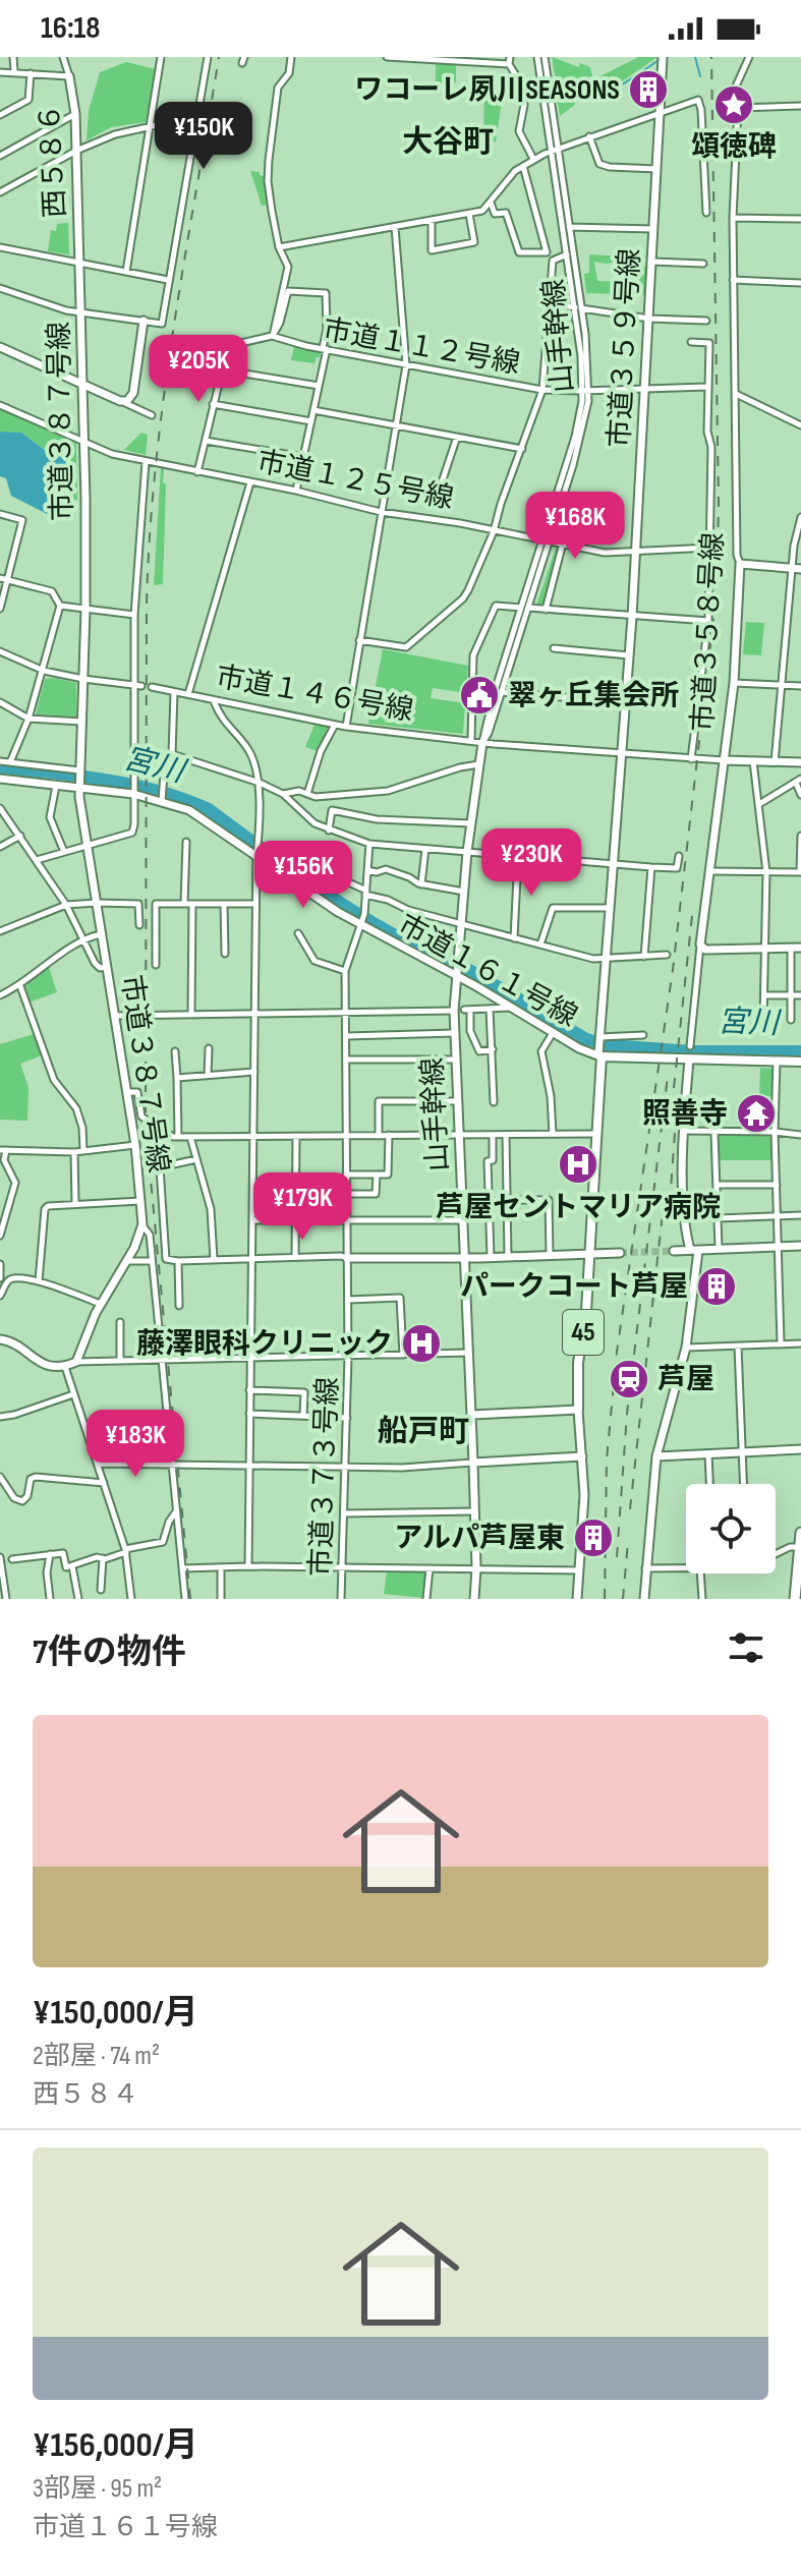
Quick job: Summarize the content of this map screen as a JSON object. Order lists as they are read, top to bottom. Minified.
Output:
{"streets":{"main road":["45"],"street":["西５８６","山手幹線","市道１１２号線","市道３５９号線","市道３８７号線","市道１２５号線","市道３５８号線","市道１４６号線","市道１６１号線","市道３７３号線"]},"crossings":[["西５８６","市道３８７号線"],["山手幹線","市道１１２号線"],["山手幹線","市道１２５号線"],["山手幹線","市道１４６号線"],["山手幹線","市道１６１号線"],["市道１１２号線","市道３５９号線"],["市道３５９号線","市道１２５号線"],["市道３５９号線","市道１６１号線"],["市道３５９号線","45"],["市道３８７号線","市道１２５号線"],["市道３８７号線","市道１６１号線"],["市道１６１号線","45"],["市道１６１号線","市道３７３号線"]],"districts":["大谷町","船戸町"],"water":["宮川"],"places":{"building":["ワコーレ夙川SEASONS","パークコート芦屋","アルパ芦屋東"],"place":["頌徳碑"],"public building":["翠ヶ丘集会所"],"temple":["照善寺"],"hospital":["芦屋セントマリア病院","藤澤眼科クリニック"],"station":["芦屋"]},"page":{"status":"16:18","price":["¥150K","¥205K","¥168K","¥230K","¥156K","¥179K","¥183K"],"heading":"7件の物件","list":[{"name":"¥150,000/月","note":"2部屋 · 74 m² · 西５８４"},{"name":"¥156,000/月","note":"3部屋 · 95 m² · 市道１６１号線"}]}}
